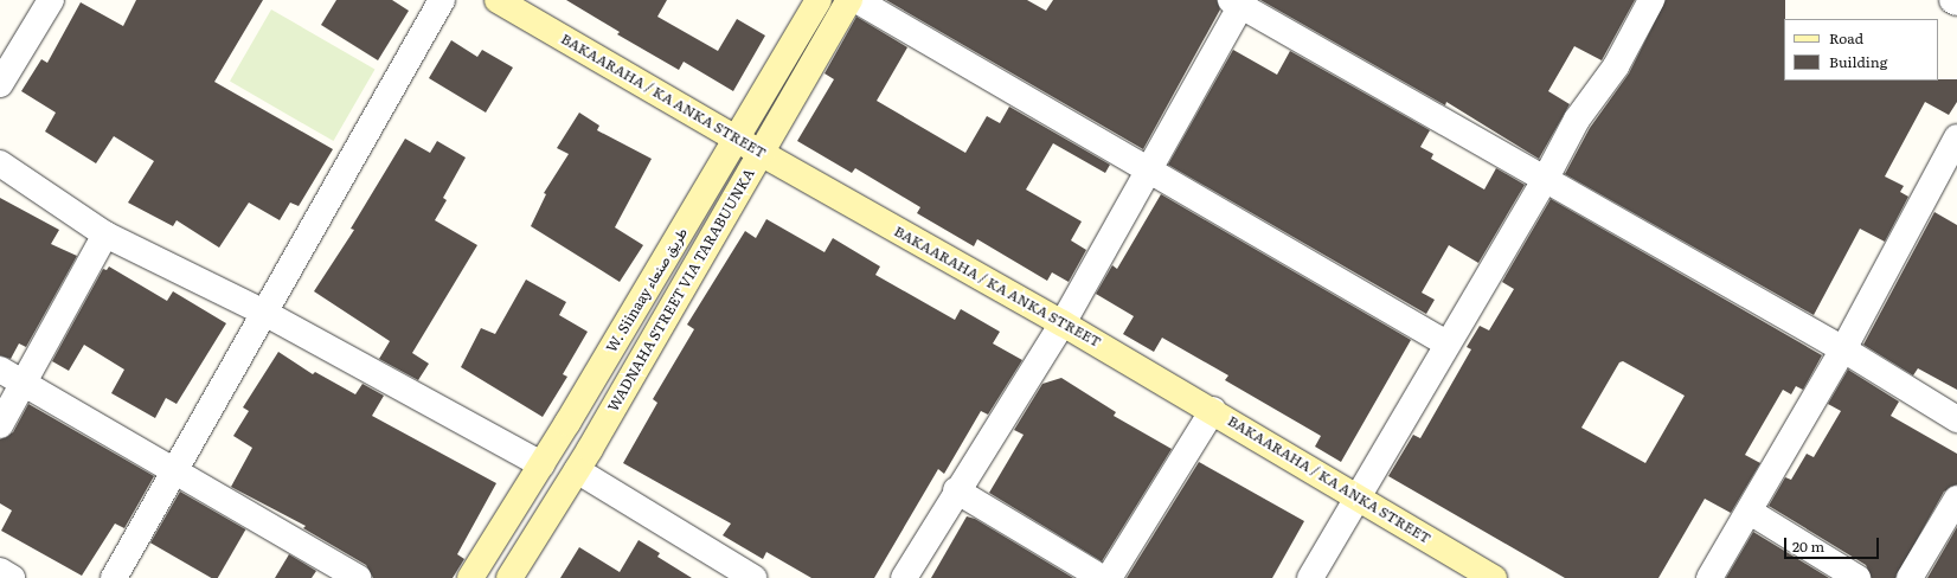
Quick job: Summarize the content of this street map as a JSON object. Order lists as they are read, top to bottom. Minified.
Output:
{"streets":{"main road":["BAKAARAHA / KA ANKA STREET","W. Siinaay طريق صنعاء","WADNAHA STREET VIA TARABUUNKA"]},"crossings":[["BAKAARAHA / KA ANKA STREET","W. Siinaay طريق صنعاء"],["BAKAARAHA / KA ANKA STREET","WADNAHA STREET VIA TARABUUNKA"]],"legend":["Road","Building"],"scale_bar":"20 m"}
